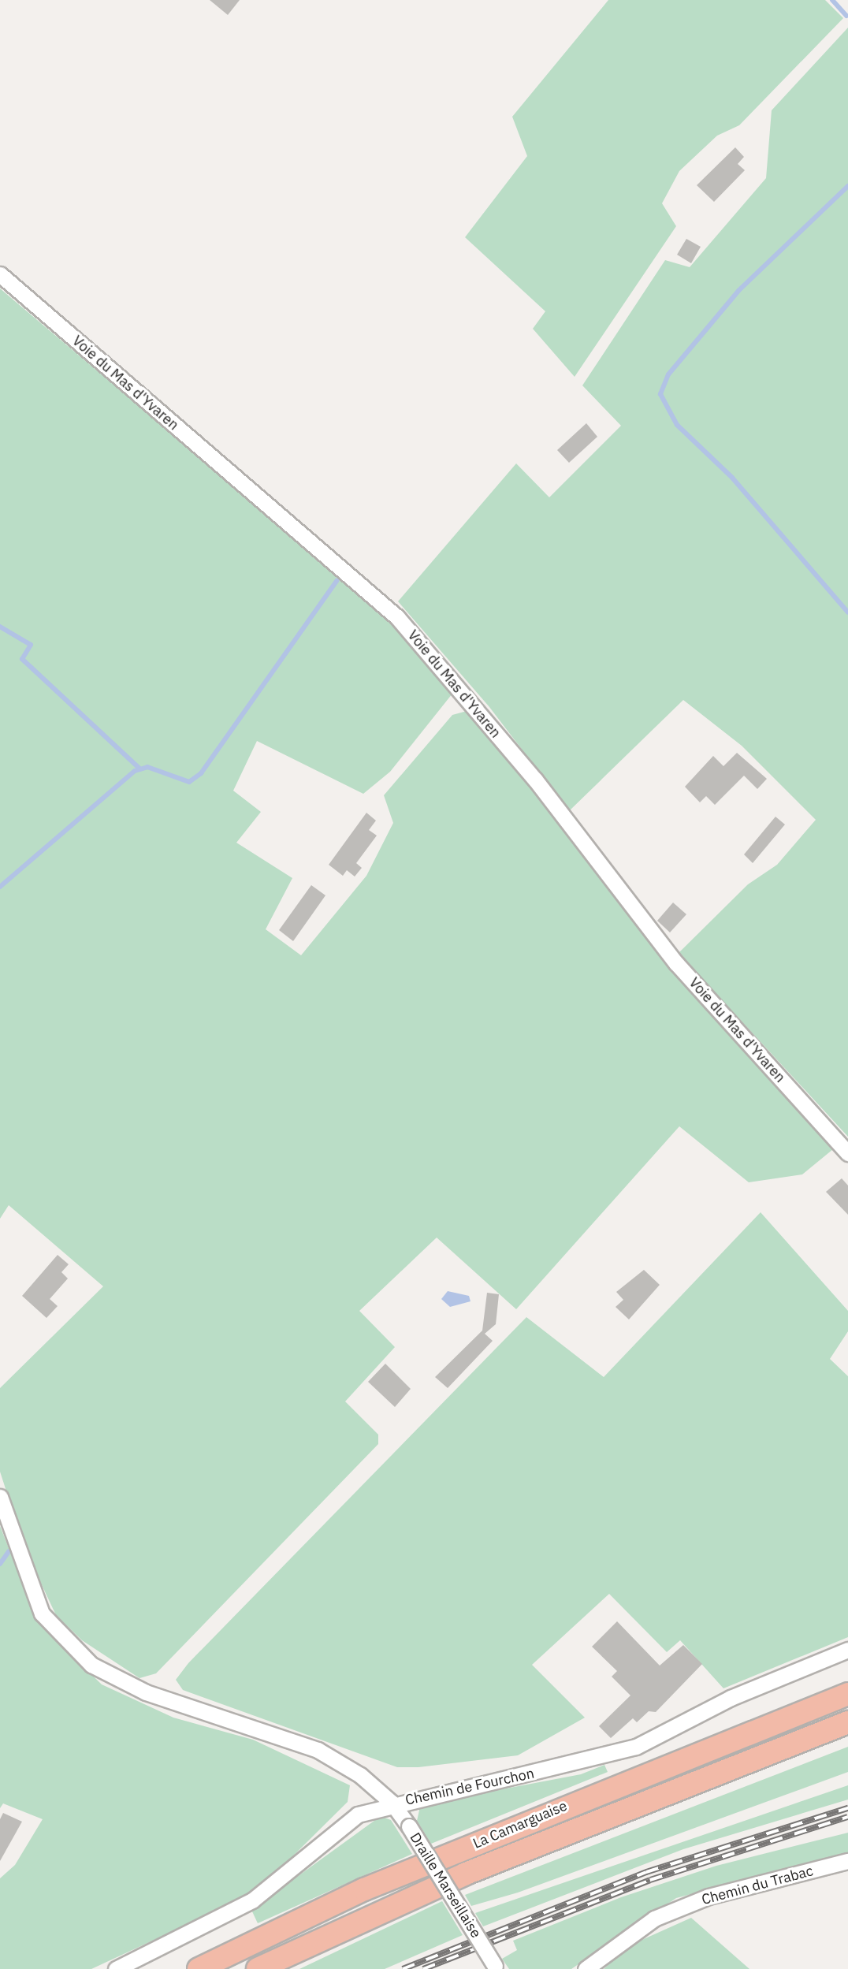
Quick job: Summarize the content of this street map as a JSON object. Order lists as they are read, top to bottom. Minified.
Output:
{"streets":{"highway":["La Camarguaise"],"street":["Voie du Mas d'Yvaren","Chemin de Fourchon","Draille Marseillaise","Chemin du Trabac"]},"crossings":[["Chemin de Fourchon","Draille Marseillaise"]]}
